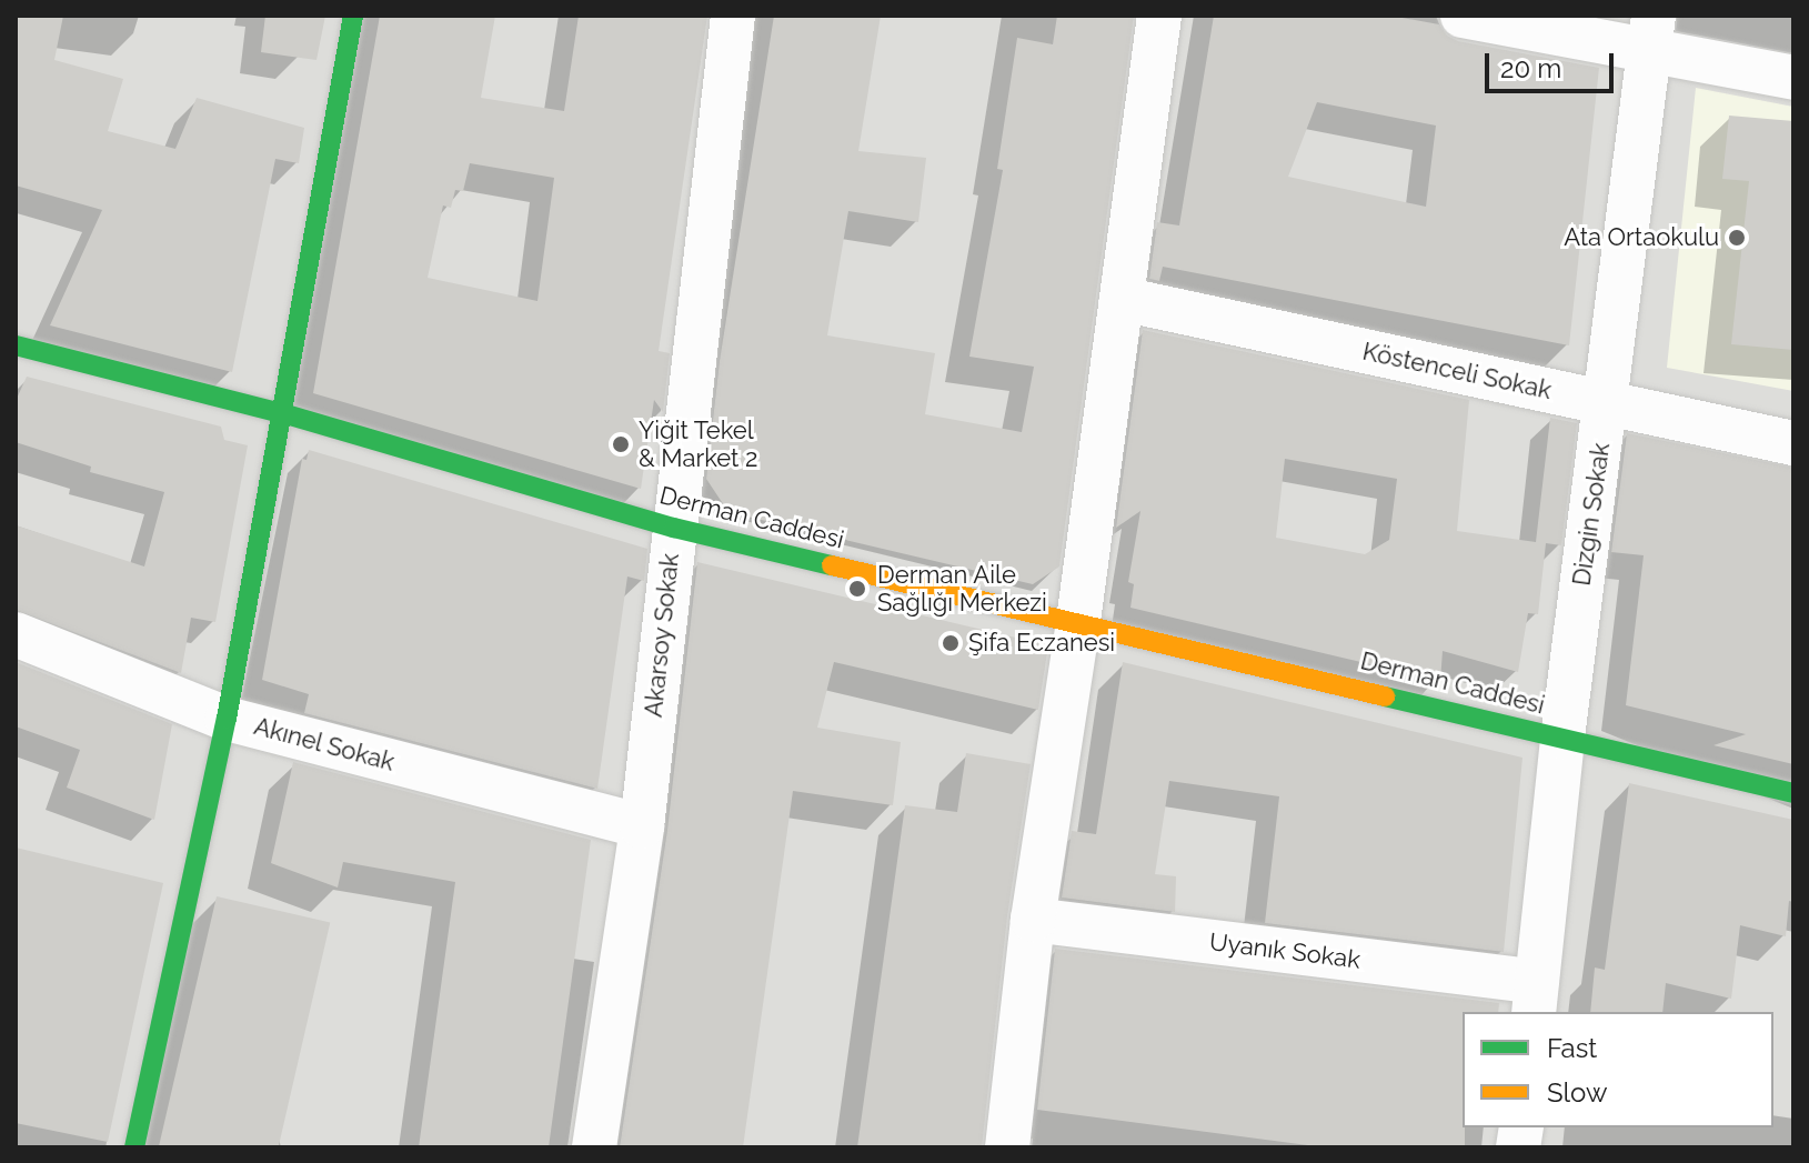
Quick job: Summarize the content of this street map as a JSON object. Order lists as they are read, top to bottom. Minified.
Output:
{"streets":{"main road":["Derman Caddesi"],"street":["Köstenceli Sokak","Dizgin Sokak","Akarsoy Sokak","Akınel Sokak","Uyanık Sokak"]},"crossings":[["Köstenceli Sokak","Dizgin Sokak"],["Dizgin Sokak","Derman Caddesi"],["Dizgin Sokak","Uyanık Sokak"],["Derman Caddesi","Akarsoy Sokak"],["Akarsoy Sokak","Akınel Sokak"]],"places":["Ata Ortaokulu","Yiğit Tekel & Market 2","Derman Aile Sağlığı Merkezi","Şifa Eczanesi"],"legend":["Fast","Slow"],"scale_bar":"20 m"}
